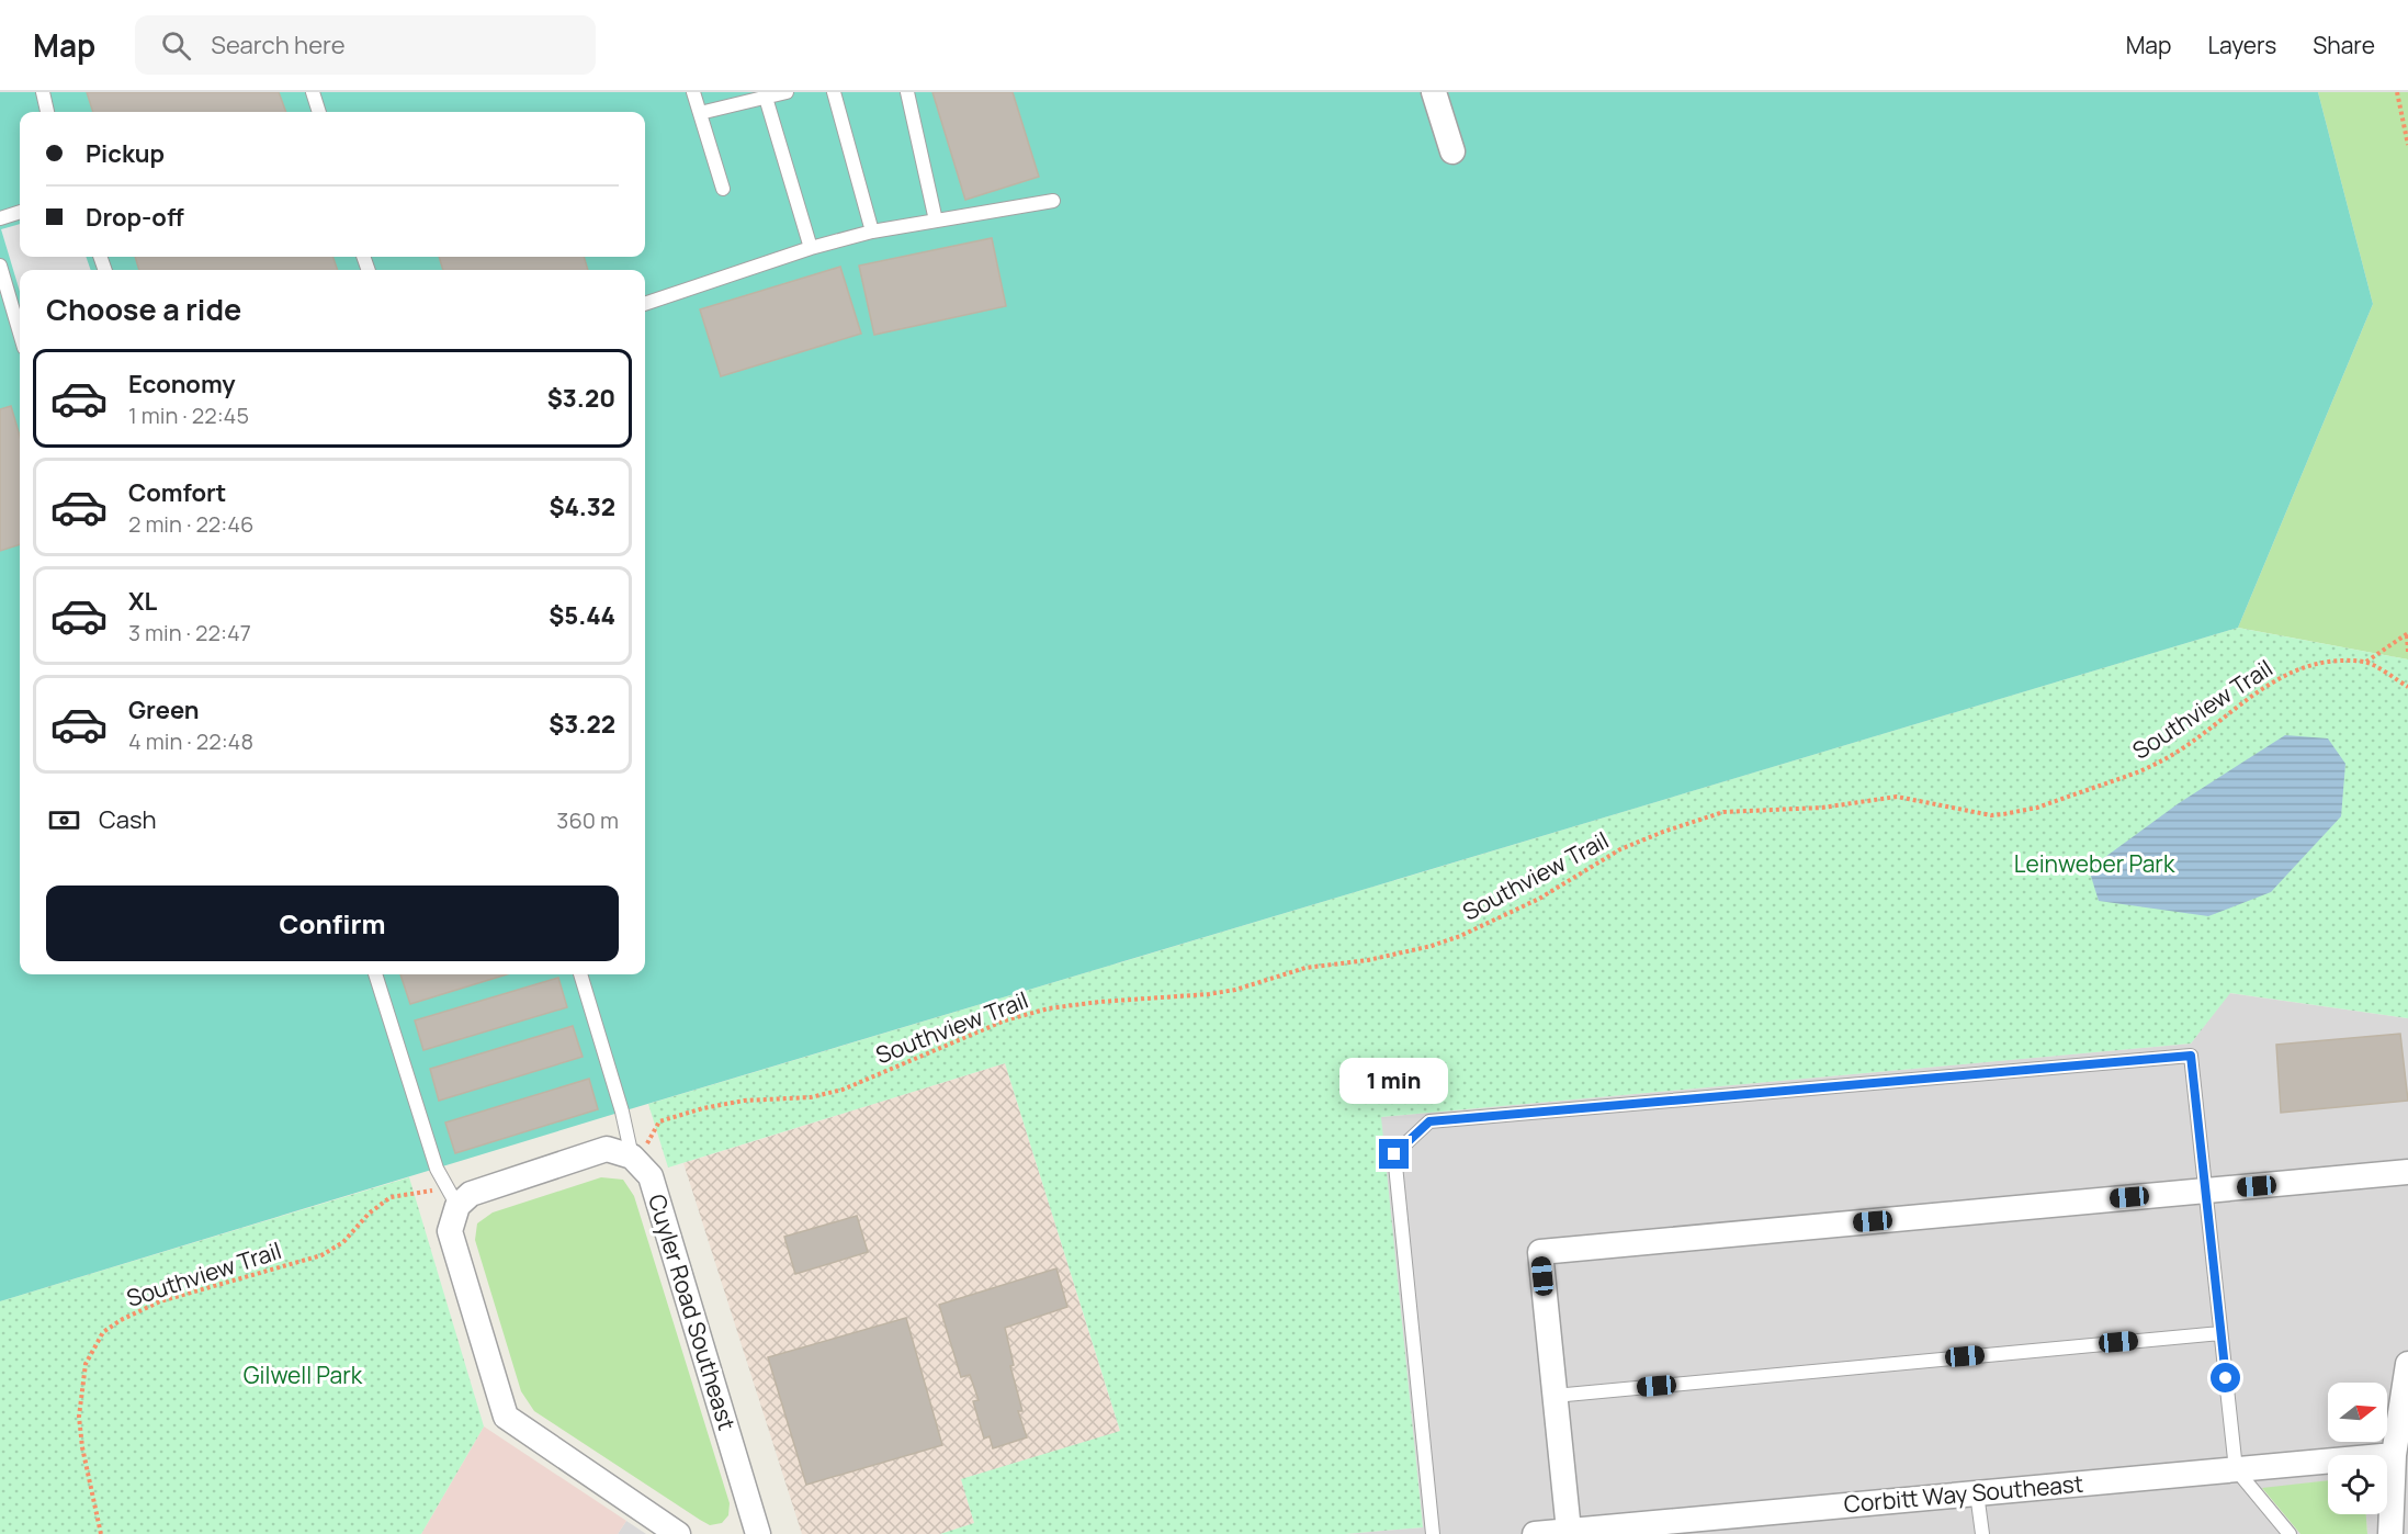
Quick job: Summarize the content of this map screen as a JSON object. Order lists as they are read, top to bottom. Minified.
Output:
{"streets":{"street":["Cuyler Road Southeast","Corbitt Way Southeast"],"path":["Southview Trail"]},"crossings":[["Southview Trail","Cuyler Road Southeast"]],"parks":["Leinweber Park","Gilwell Park"],"north":"right","page":{"header":"Map","search":"Search here","nav":["Map","Layers","Share"],"banner":["Pickup","Drop-off"],"heading":"Choose a ride","list":[{"name":"Economy","note":"1 min · 22:45","value":"$3.20"},{"name":"Comfort","note":"2 min · 22:46","value":"$4.32"},{"name":"XL","note":"3 min · 22:47","value":"$5.44"},{"name":"Green","note":"4 min · 22:48","value":"$3.22"}],"pay":["Cash","360 m"],"buttons":"Confirm","bubble":"1 min"}}
